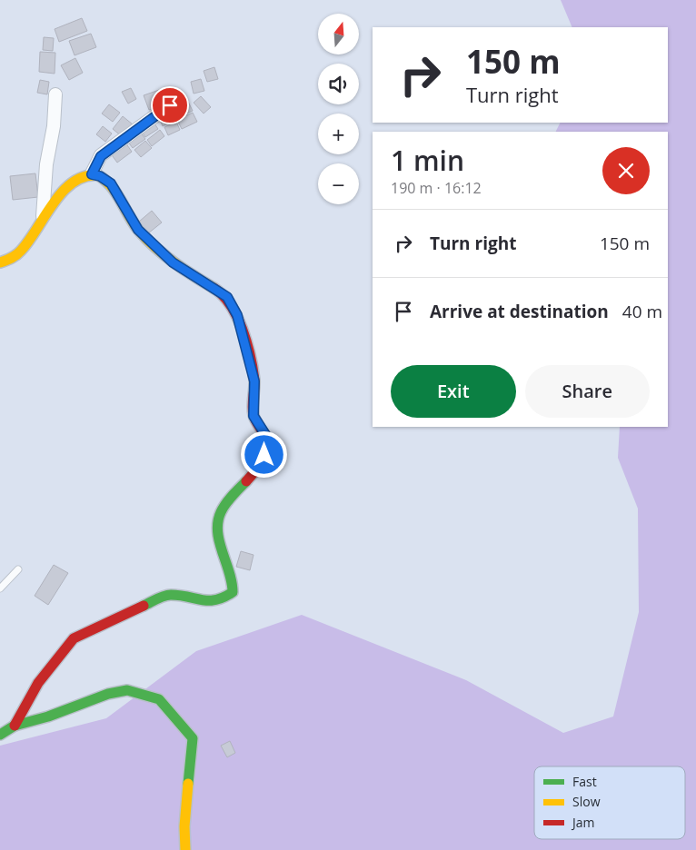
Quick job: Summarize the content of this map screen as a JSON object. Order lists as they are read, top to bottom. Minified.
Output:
{"legend":["Fast","Slow","Jam"],"north":"top","page":{"map_buttons":["+","−"],"turn":["150 m","Turn right"],"heading":["1 min","190 m · 16:12"],"list":[{"name":"Turn right","value":"150 m"},{"name":"Arrive at destination","value":"40 m"}],"buttons":["Exit","Share"]}}
